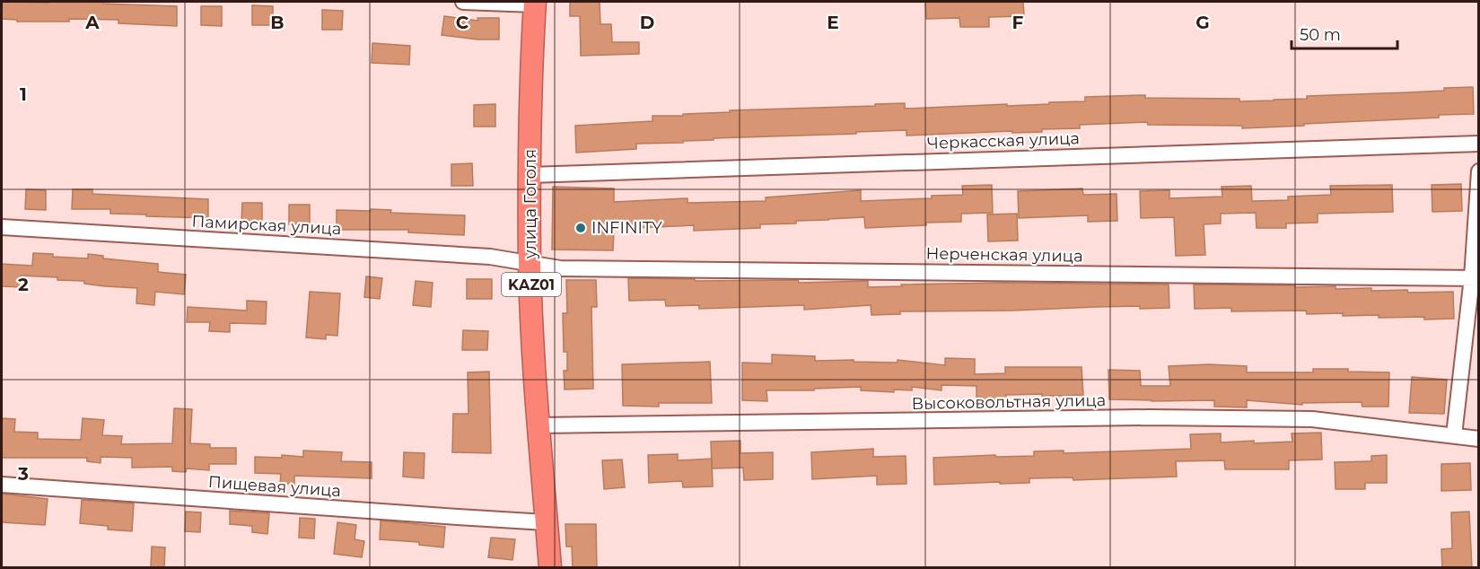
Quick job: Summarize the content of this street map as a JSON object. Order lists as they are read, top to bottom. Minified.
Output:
{"streets":{"highway":["улица Гоголя","KАZ01"],"street":["Черкасская улица","Памирская улица","Нерченская улица","Высоковольтная улица","Пищевая улица"]},"crossings":[["Черкасская улица","улица Гоголя"],["улица Гоголя","Памирская улица"],["улица Гоголя","Нерченская улица"],["улица Гоголя","Высоковольтная улица"],["улица Гоголя","Пищевая улица"],["Памирская улица","Нерченская улица"]],"places":["INFINITY"],"scale_bar":"50 m","grid":{"columns":["A","B","C","D","E","F","G"],"rows":["1","2","3"]}}
